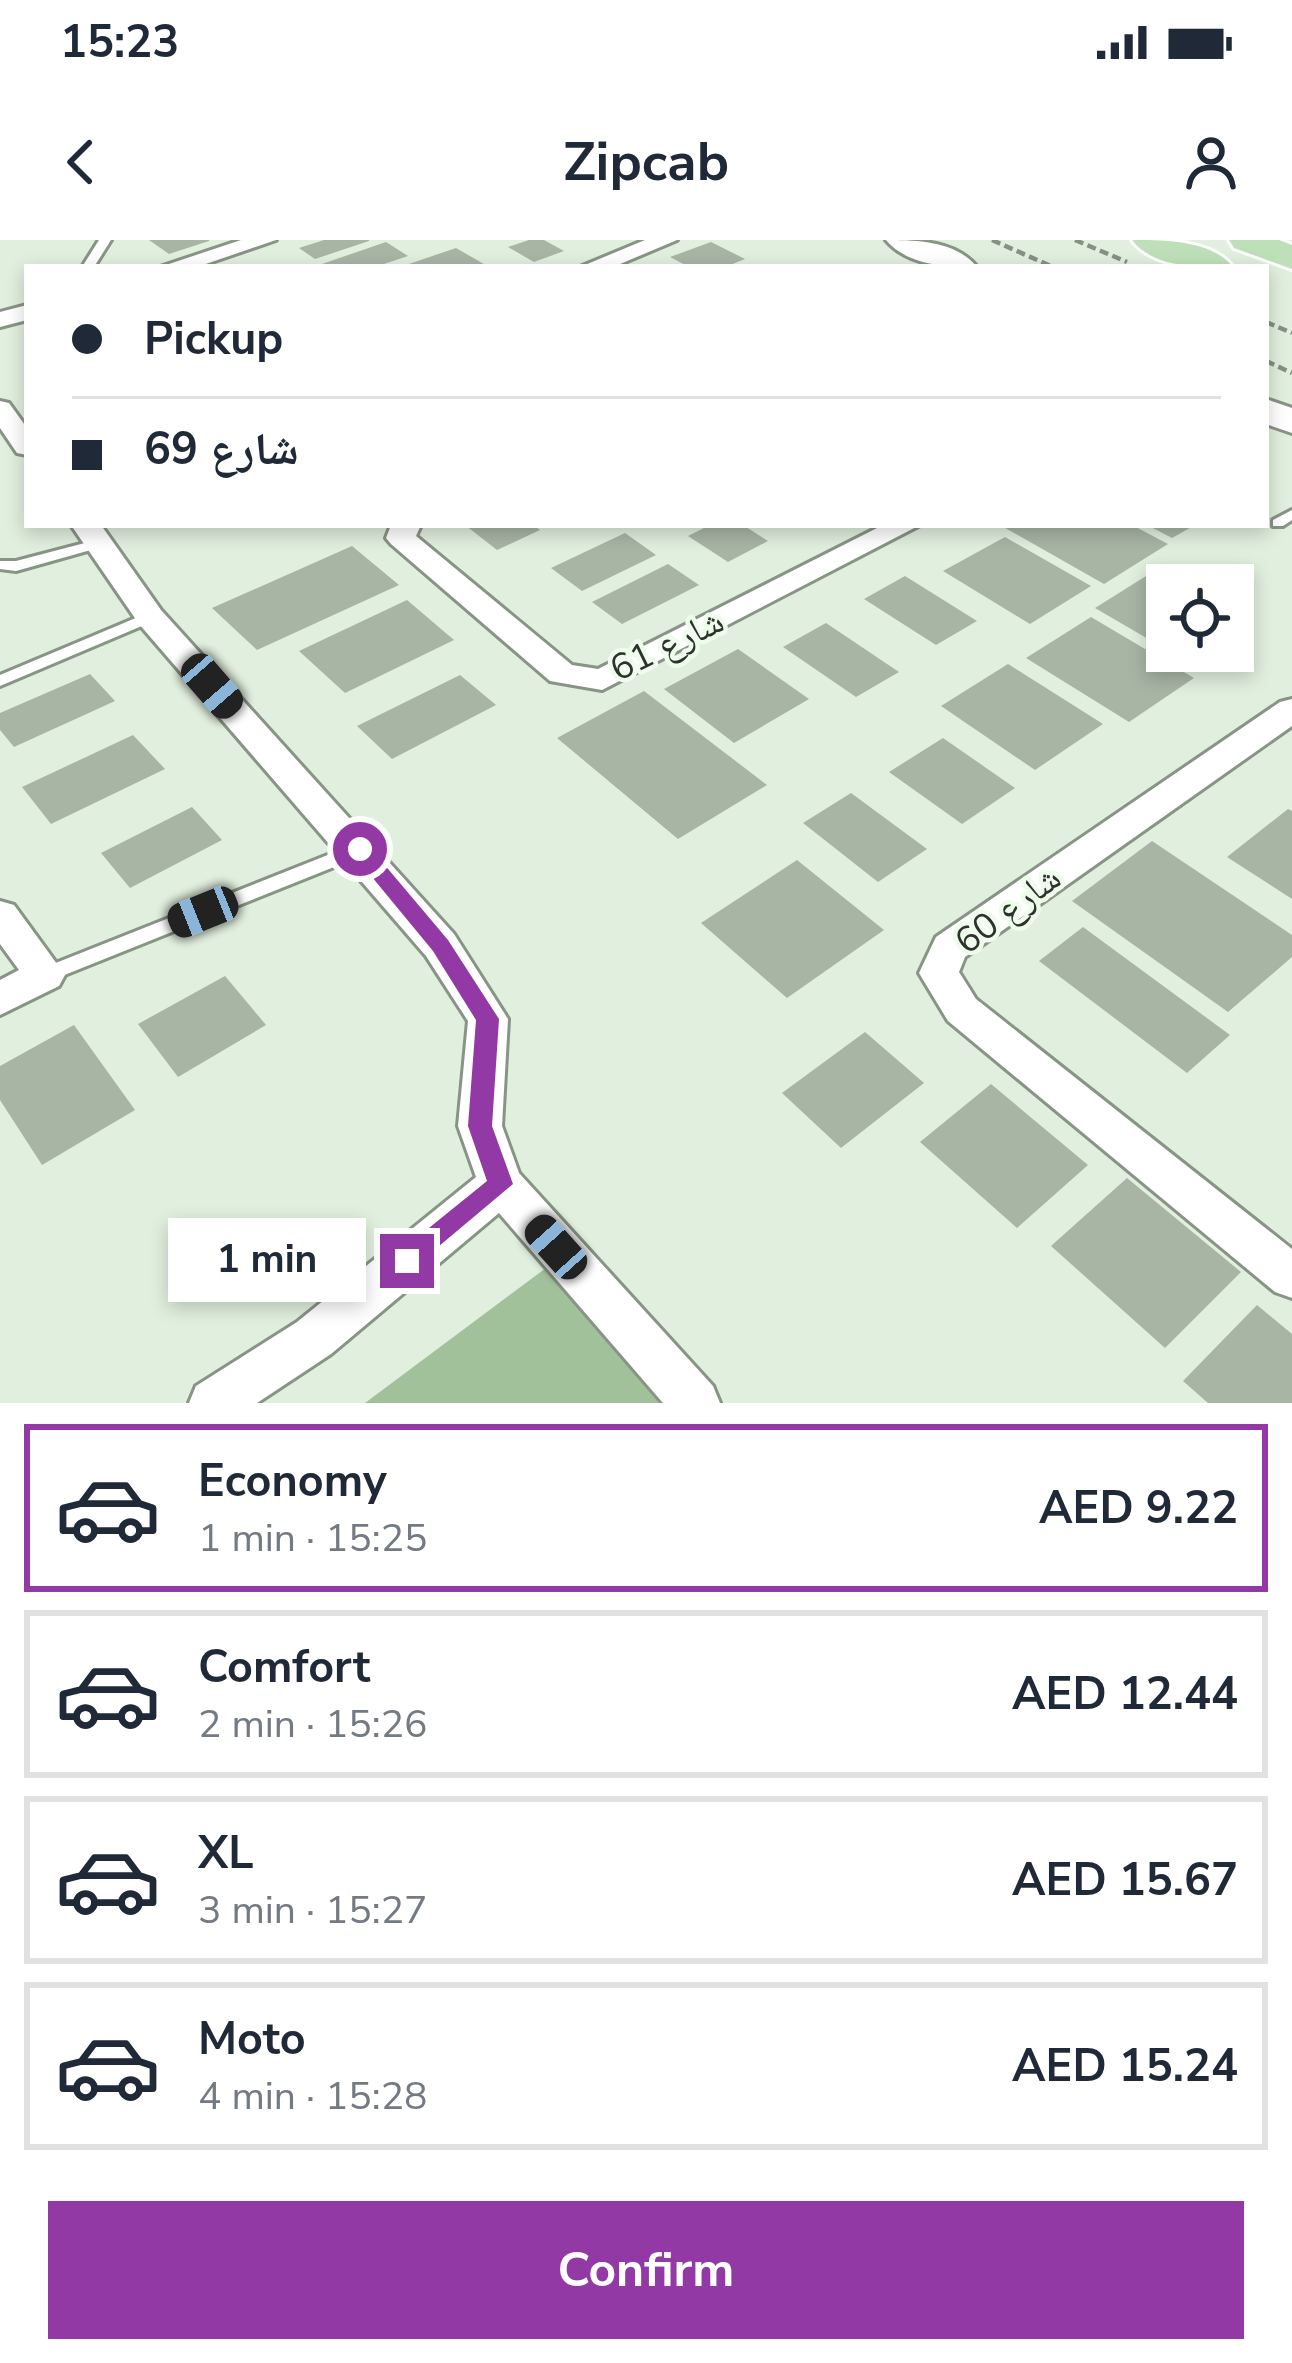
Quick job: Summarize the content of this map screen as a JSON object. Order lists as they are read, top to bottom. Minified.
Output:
{"streets":{"street":["شارع 61","شارع 60"]},"page":{"status":"15:23","header":"Zipcab","banner":["Pickup","شارع 69"],"bubble":"1 min","list":[{"name":"Economy","note":"1 min · 15:25","value":"AED 9.22"},{"name":"Comfort","note":"2 min · 15:26","value":"AED 12.44"},{"name":"XL","note":"3 min · 15:27","value":"AED 15.67"},{"name":"Moto","note":"4 min · 15:28","value":"AED 15.24"}],"buttons":"Confirm"}}
